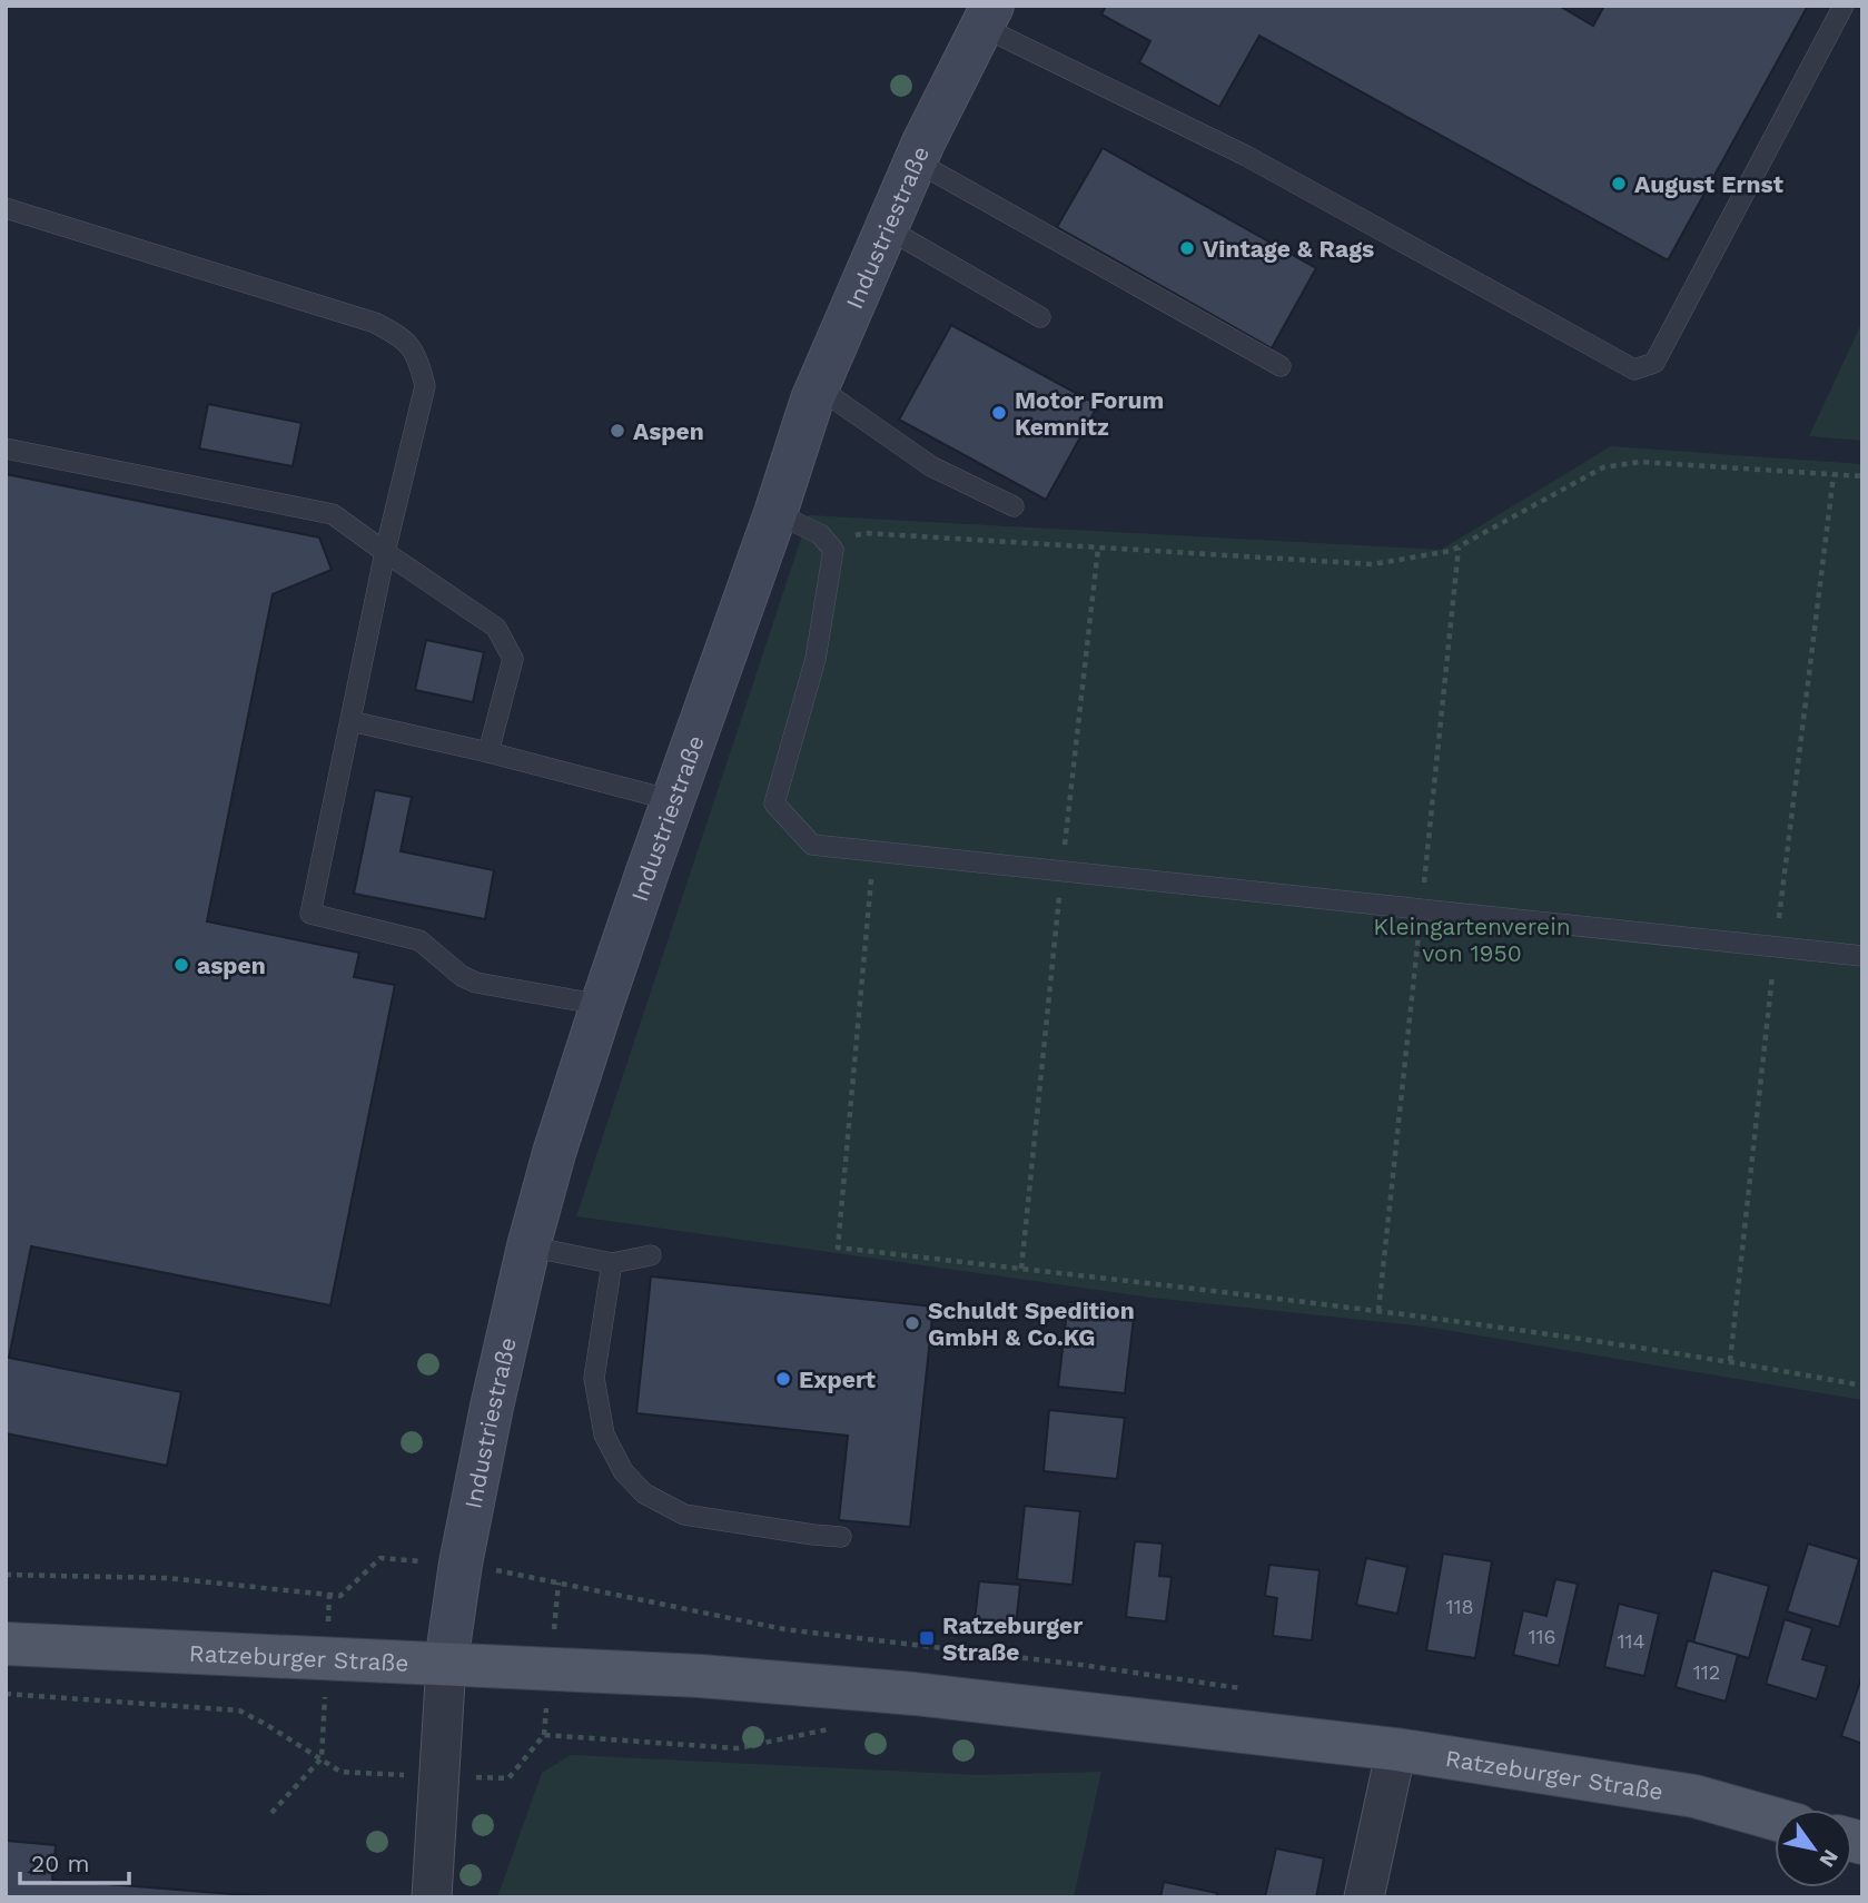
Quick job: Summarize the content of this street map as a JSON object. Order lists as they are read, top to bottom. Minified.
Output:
{"streets":{"main road":["Industriestraße","Ratzeburger Straße"]},"crossings":[["Industriestraße","Ratzeburger Straße"]],"parks":["Kleingartenverein von 1950"],"places":{"other":["August Ernst","Vintage & Rags","Motor Forum Kemnitz","Aspen","aspen","Schuldt Spedition GmbH & Co.KG","Expert"],"transit":["Ratzeburger Straße"]},"house_numbers":["118","116","114","112"],"scale_bar":"20 m","north":"bottom right"}
